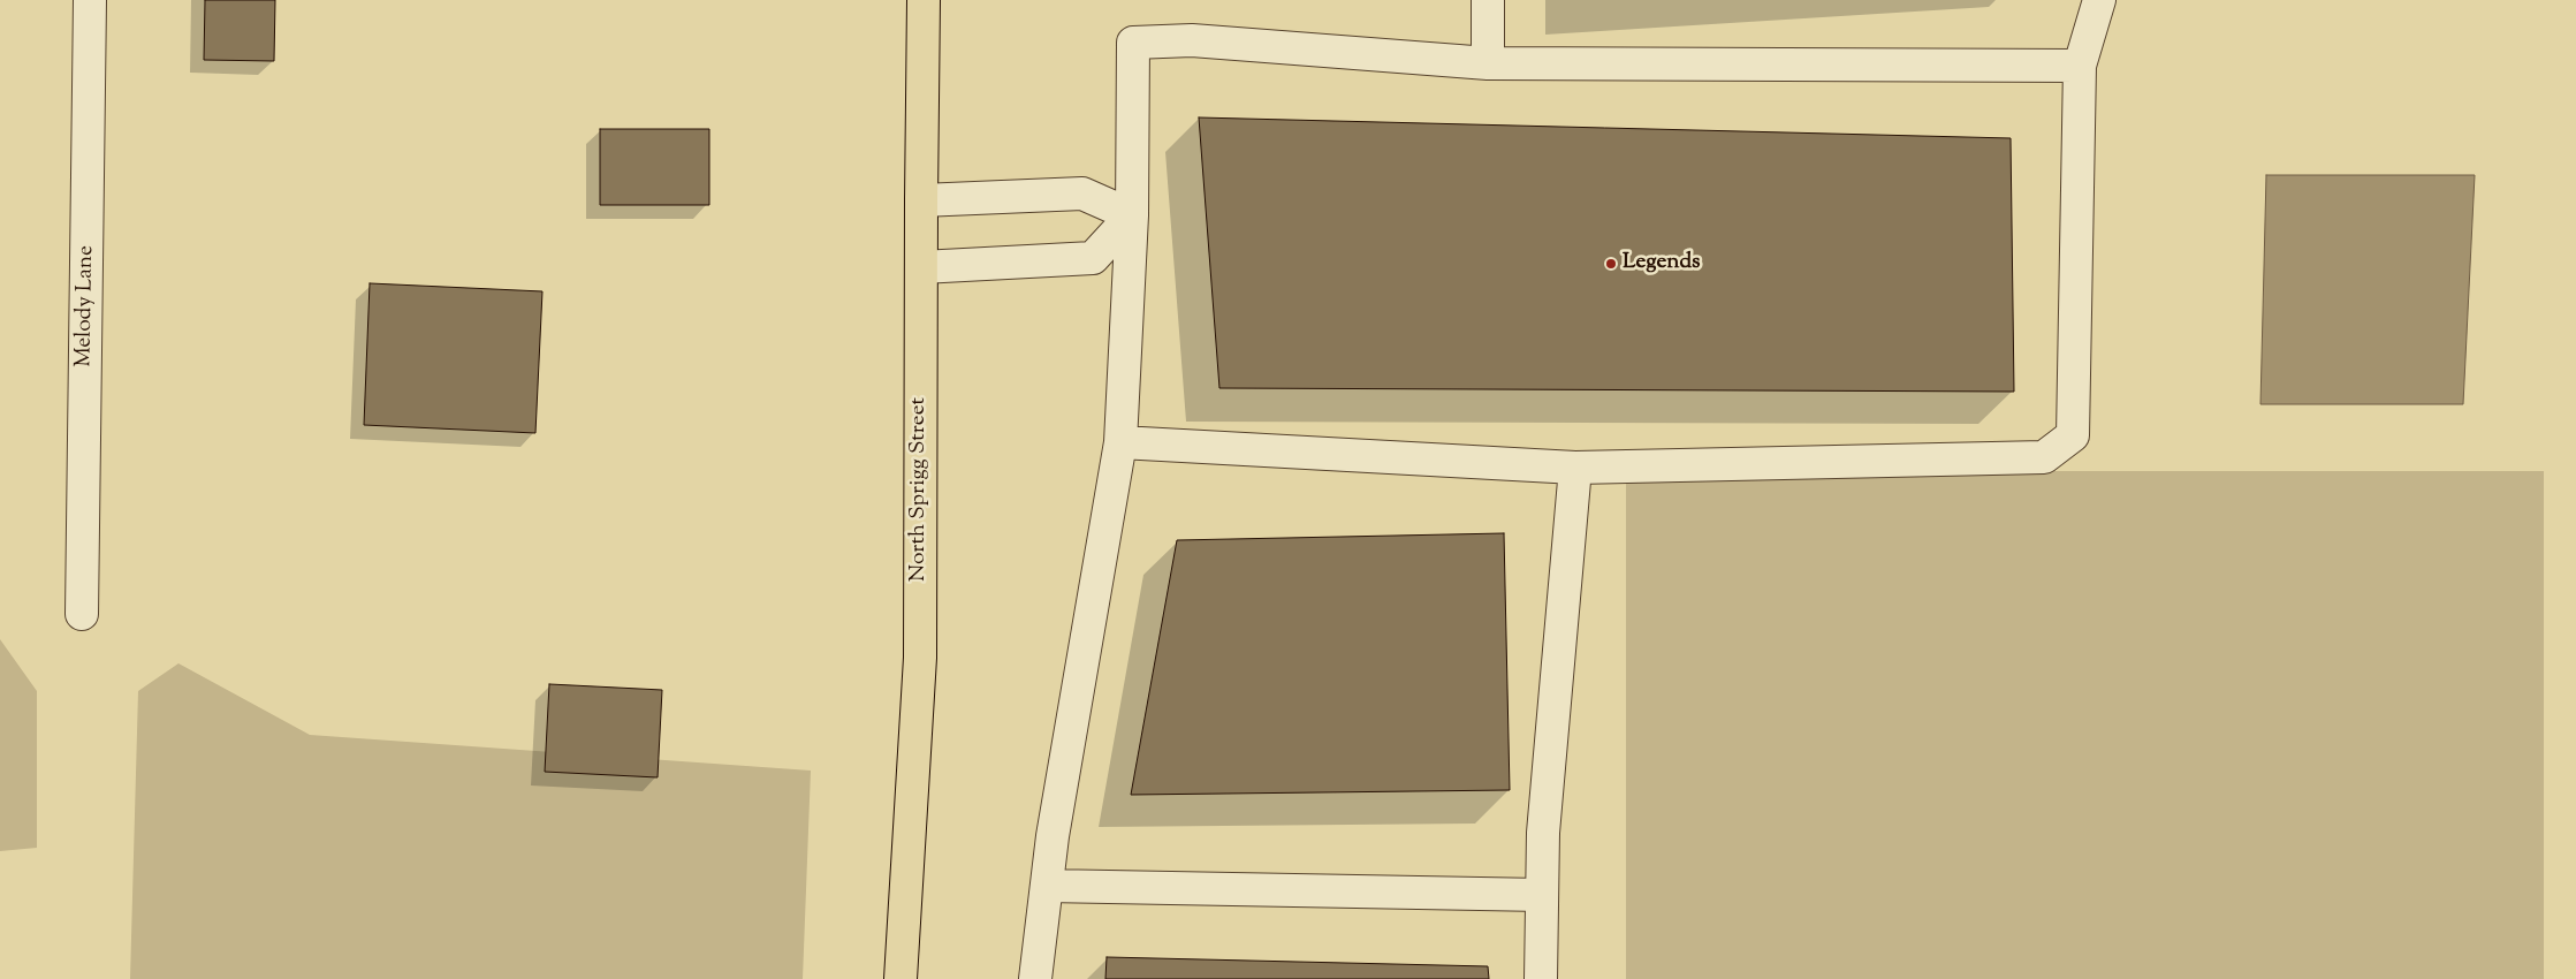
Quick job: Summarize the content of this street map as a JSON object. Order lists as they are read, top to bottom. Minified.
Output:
{"streets":{"main road":["North Sprigg Street"],"street":["Melody Lane"]},"places":["Legends"]}
